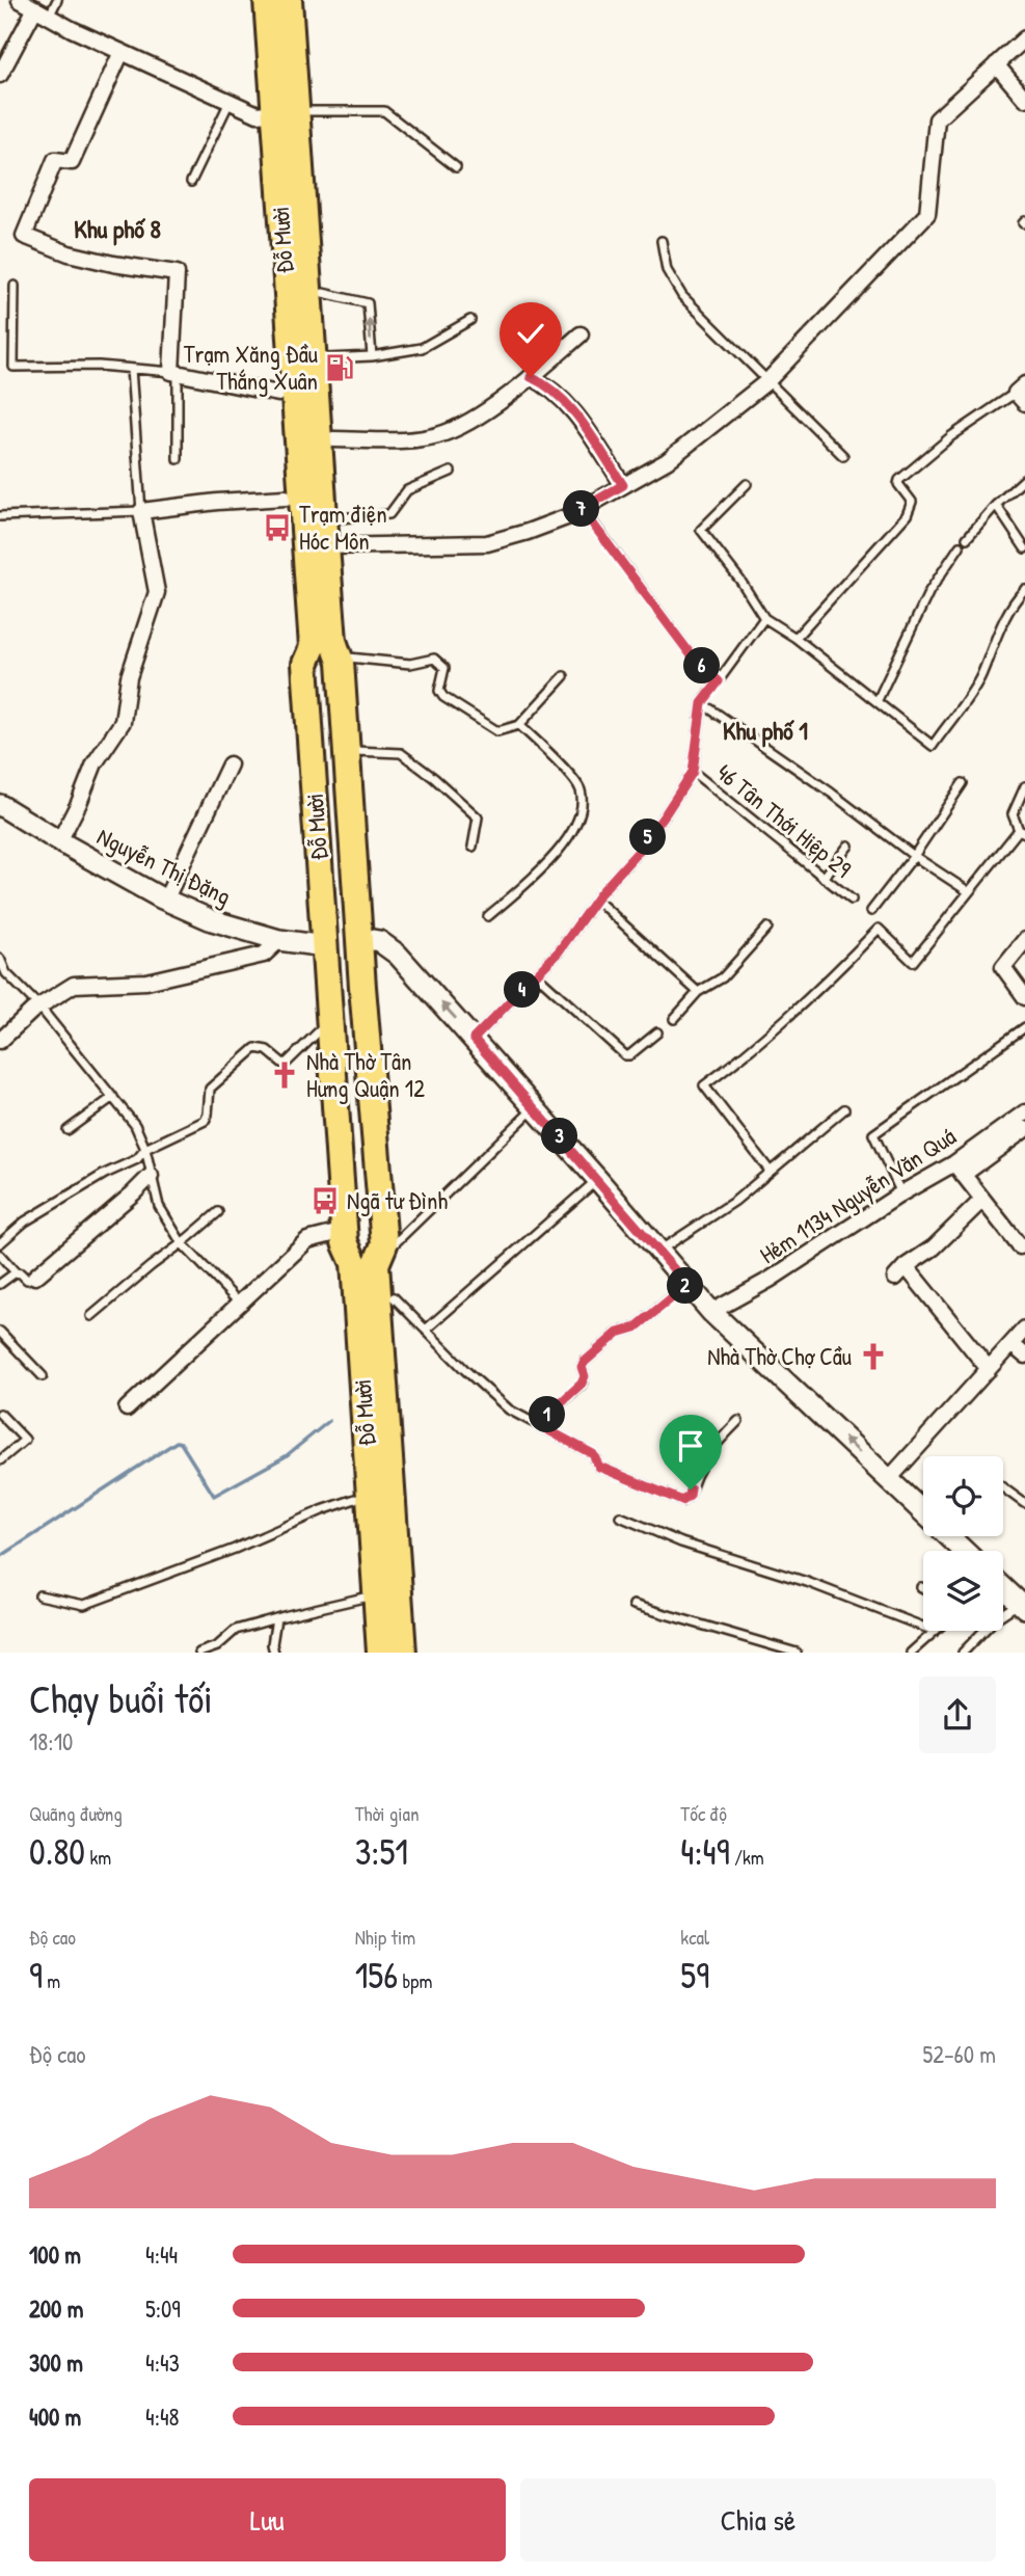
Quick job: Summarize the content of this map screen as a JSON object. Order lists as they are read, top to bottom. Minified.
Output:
{"streets":{"highway":["Đỗ Mười"],"main road":["Nguyễn Thị Đặng"],"street":["Hẻm 1134 Nguyễn Văn Quá"],"lane":["46 Tân Thới Hiệp 29"]},"crossings":[["Đỗ Mười","Nguyễn Thị Đặng"]],"districts":["Khu phố 8","Khu phố 1"],"places":{"fuel station":["Trạm Xăng Đầu Thắng Xuân"],"bus stop":["Trạm điện Hóc Môn","Ngã tư Đình"],"church":["Nhà Thờ Tân Hưng Quận 12","Nhà Thờ Chợ Cầu"]},"page":{"pins":["7","6","5","4","3","2","1"],"heading":["Chạy buổi tối","18:10"],"stats":[["Quãng đường","0.80 km"],["Thời gian","3:51"],["Tốc độ","4:49 /km"],["Độ cao","9 m"],["Nhịp tim","156 bpm"],["kcal","59"]],"chart":["Độ cao","52–60 m"],"list":[{"name":"100 m","note":"4:44"},{"name":"200 m","note":"5:09"},{"name":"300 m","note":"4:43"},{"name":"400 m","note":"4:48"}],"buttons":["Lưu","Chia sẻ"]}}
